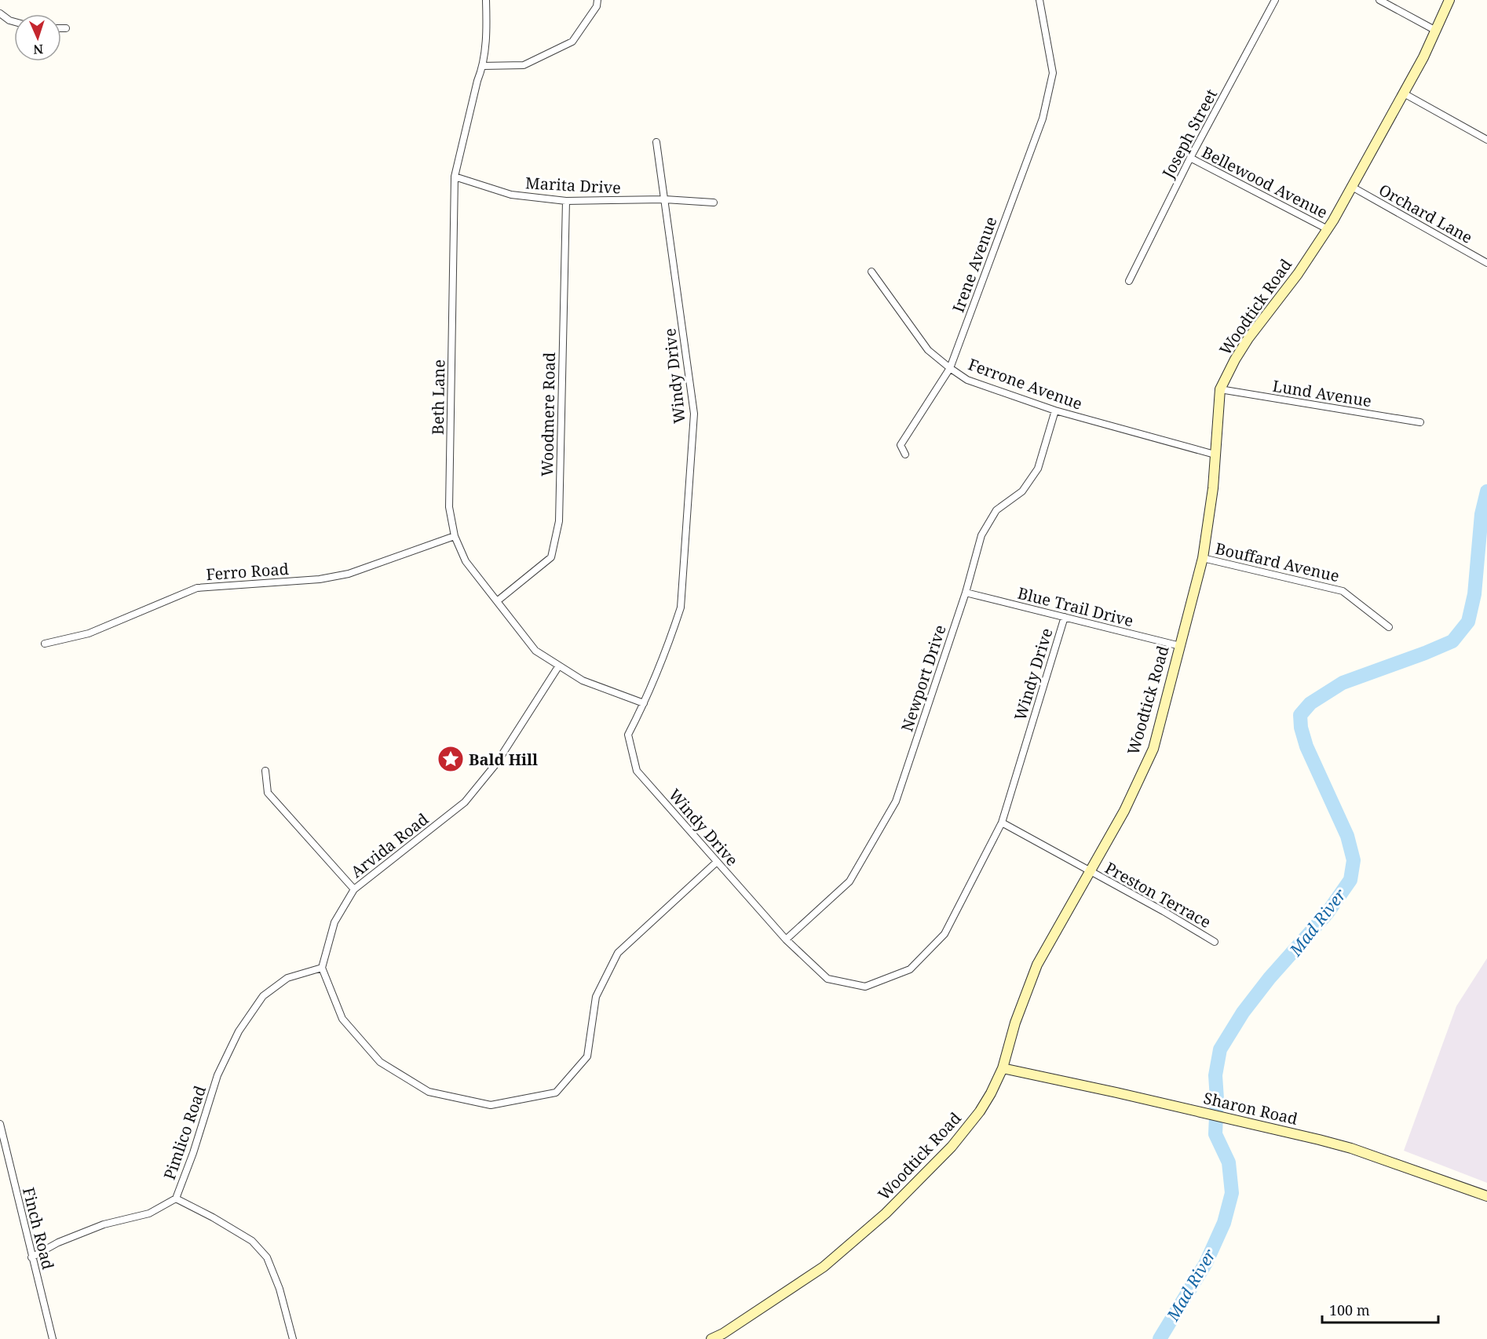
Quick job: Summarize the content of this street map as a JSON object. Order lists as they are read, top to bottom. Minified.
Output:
{"streets":{"main road":["Woodtick Road","Sharon Road"],"street":["Joseph Street","Bellewood Avenue","Marita Drive","Orchard Lane","Irene Avenue","Windy Drive","Ferrone Avenue","Lund Avenue","Beth Lane","Woodmere Road","Bouffard Avenue","Ferro Road","Blue Trail Drive","Newport Drive","Arvida Road","Preston Terrace","Pimlico Road","Finch Road"]},"crossings":[["Joseph Street","Bellewood Avenue"],["Bellewood Avenue","Woodtick Road"],["Marita Drive","Windy Drive"],["Marita Drive","Beth Lane"],["Marita Drive","Woodmere Road"],["Orchard Lane","Woodtick Road"],["Irene Avenue","Ferrone Avenue"],["Woodtick Road","Ferrone Avenue"],["Woodtick Road","Lund Avenue"],["Woodtick Road","Bouffard Avenue"],["Woodtick Road","Blue Trail Drive"],["Woodtick Road","Preston Terrace"],["Woodtick Road","Sharon Road"],["Windy Drive","Beth Lane"],["Windy Drive","Blue Trail Drive"],["Windy Drive","Newport Drive"],["Windy Drive","Preston Terrace"],["Ferrone Avenue","Newport Drive"],["Beth Lane","Woodmere Road"],["Beth Lane","Ferro Road"],["Beth Lane","Arvida Road"],["Blue Trail Drive","Newport Drive"],["Arvida Road","Pimlico Road"],["Pimlico Road","Finch Road"]],"water":["Mad River"],"places":{"place":["Bald Hill"]},"scale_bar":"100 m","north":"bottom"}
